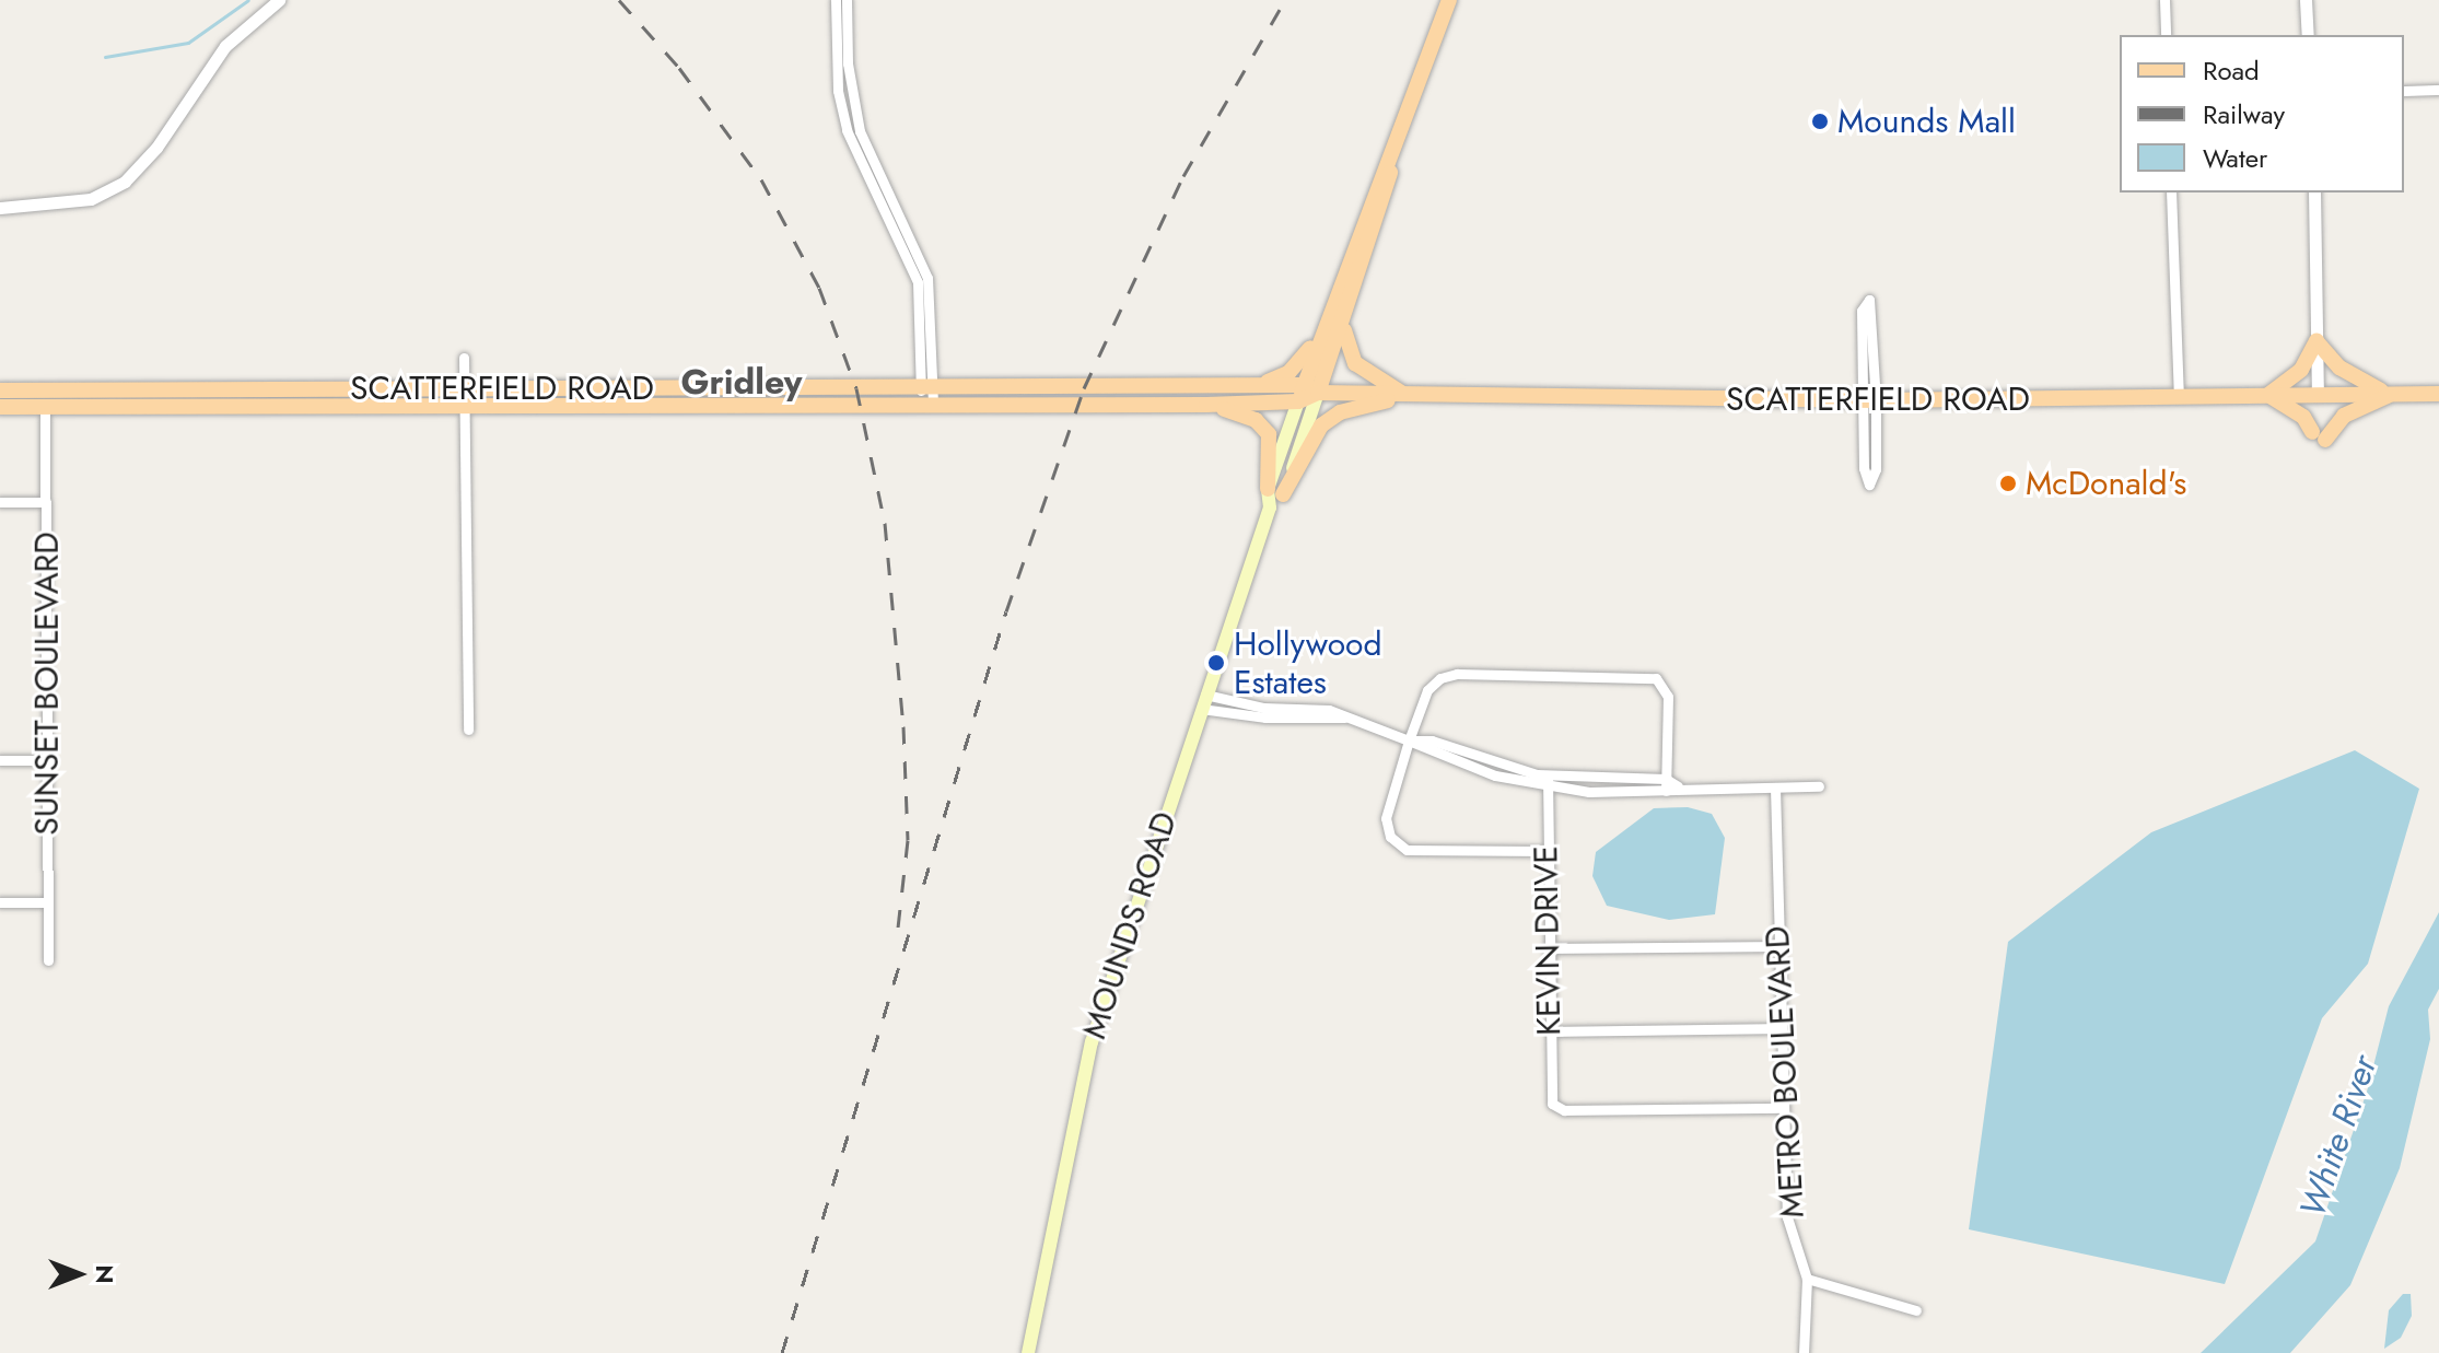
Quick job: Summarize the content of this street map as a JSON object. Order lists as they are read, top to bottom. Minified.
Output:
{"streets":{"main road":["SCATTERFIELD ROAD","MOUNDS ROAD"],"street":["SUNSET BOULEVARD","KEVIN DRIVE","METRO BOULEVARD"]},"crossings":[["SCATTERFIELD ROAD","SUNSET BOULEVARD"],["SCATTERFIELD ROAD","MOUNDS ROAD"],["KEVIN DRIVE","METRO BOULEVARD"]],"districts":["Gridley"],"water":["White River"],"places":["Mounds Mall","McDonald's","Hollywood Estates"],"legend":["Road","Railway","Water"],"north":"right"}
